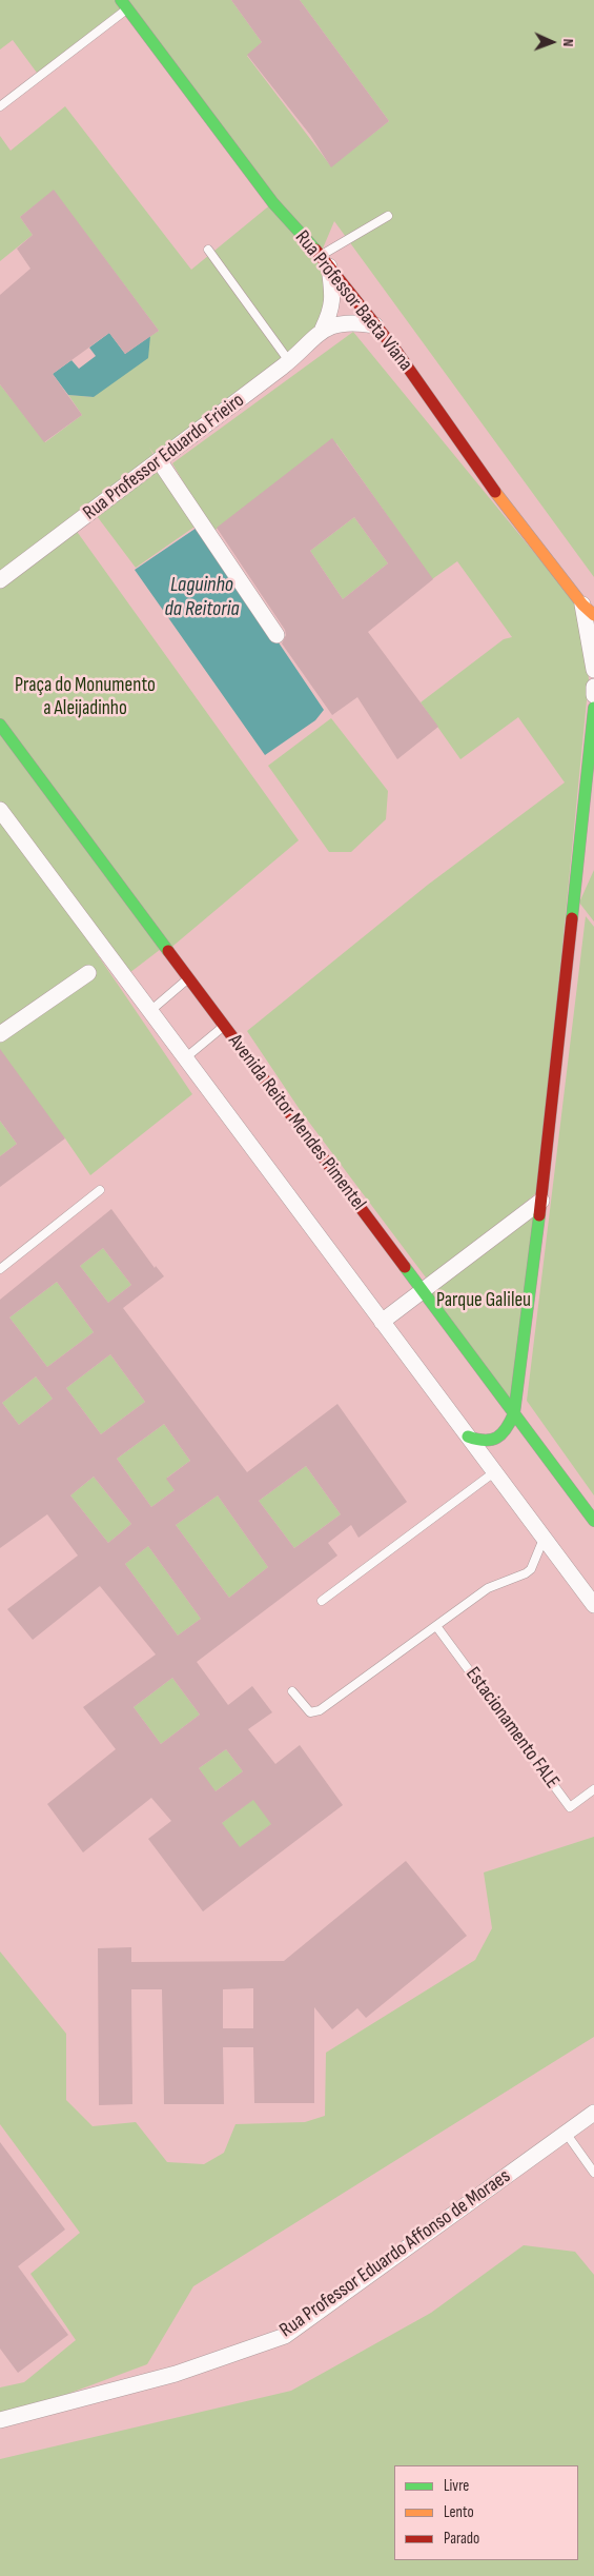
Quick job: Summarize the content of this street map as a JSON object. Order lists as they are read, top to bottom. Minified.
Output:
{"streets":{"street":["Rua Professor Baeta Viana","Rua Professor Eduardo Frieiro","Avenida Reitor Mendes Pimentel","Rua Professor Eduardo Affonso de Moraes"],"lane":["Estacionamento FALE"]},"crossings":[["Rua Professor Baeta Viana","Rua Professor Eduardo Frieiro"]],"water":["Laguinho da Reitoria"],"parks":["Praça do Monumento a Aleijadinho","Parque Galileu"],"legend":["Livre","Lento","Parado"],"north":"right"}
